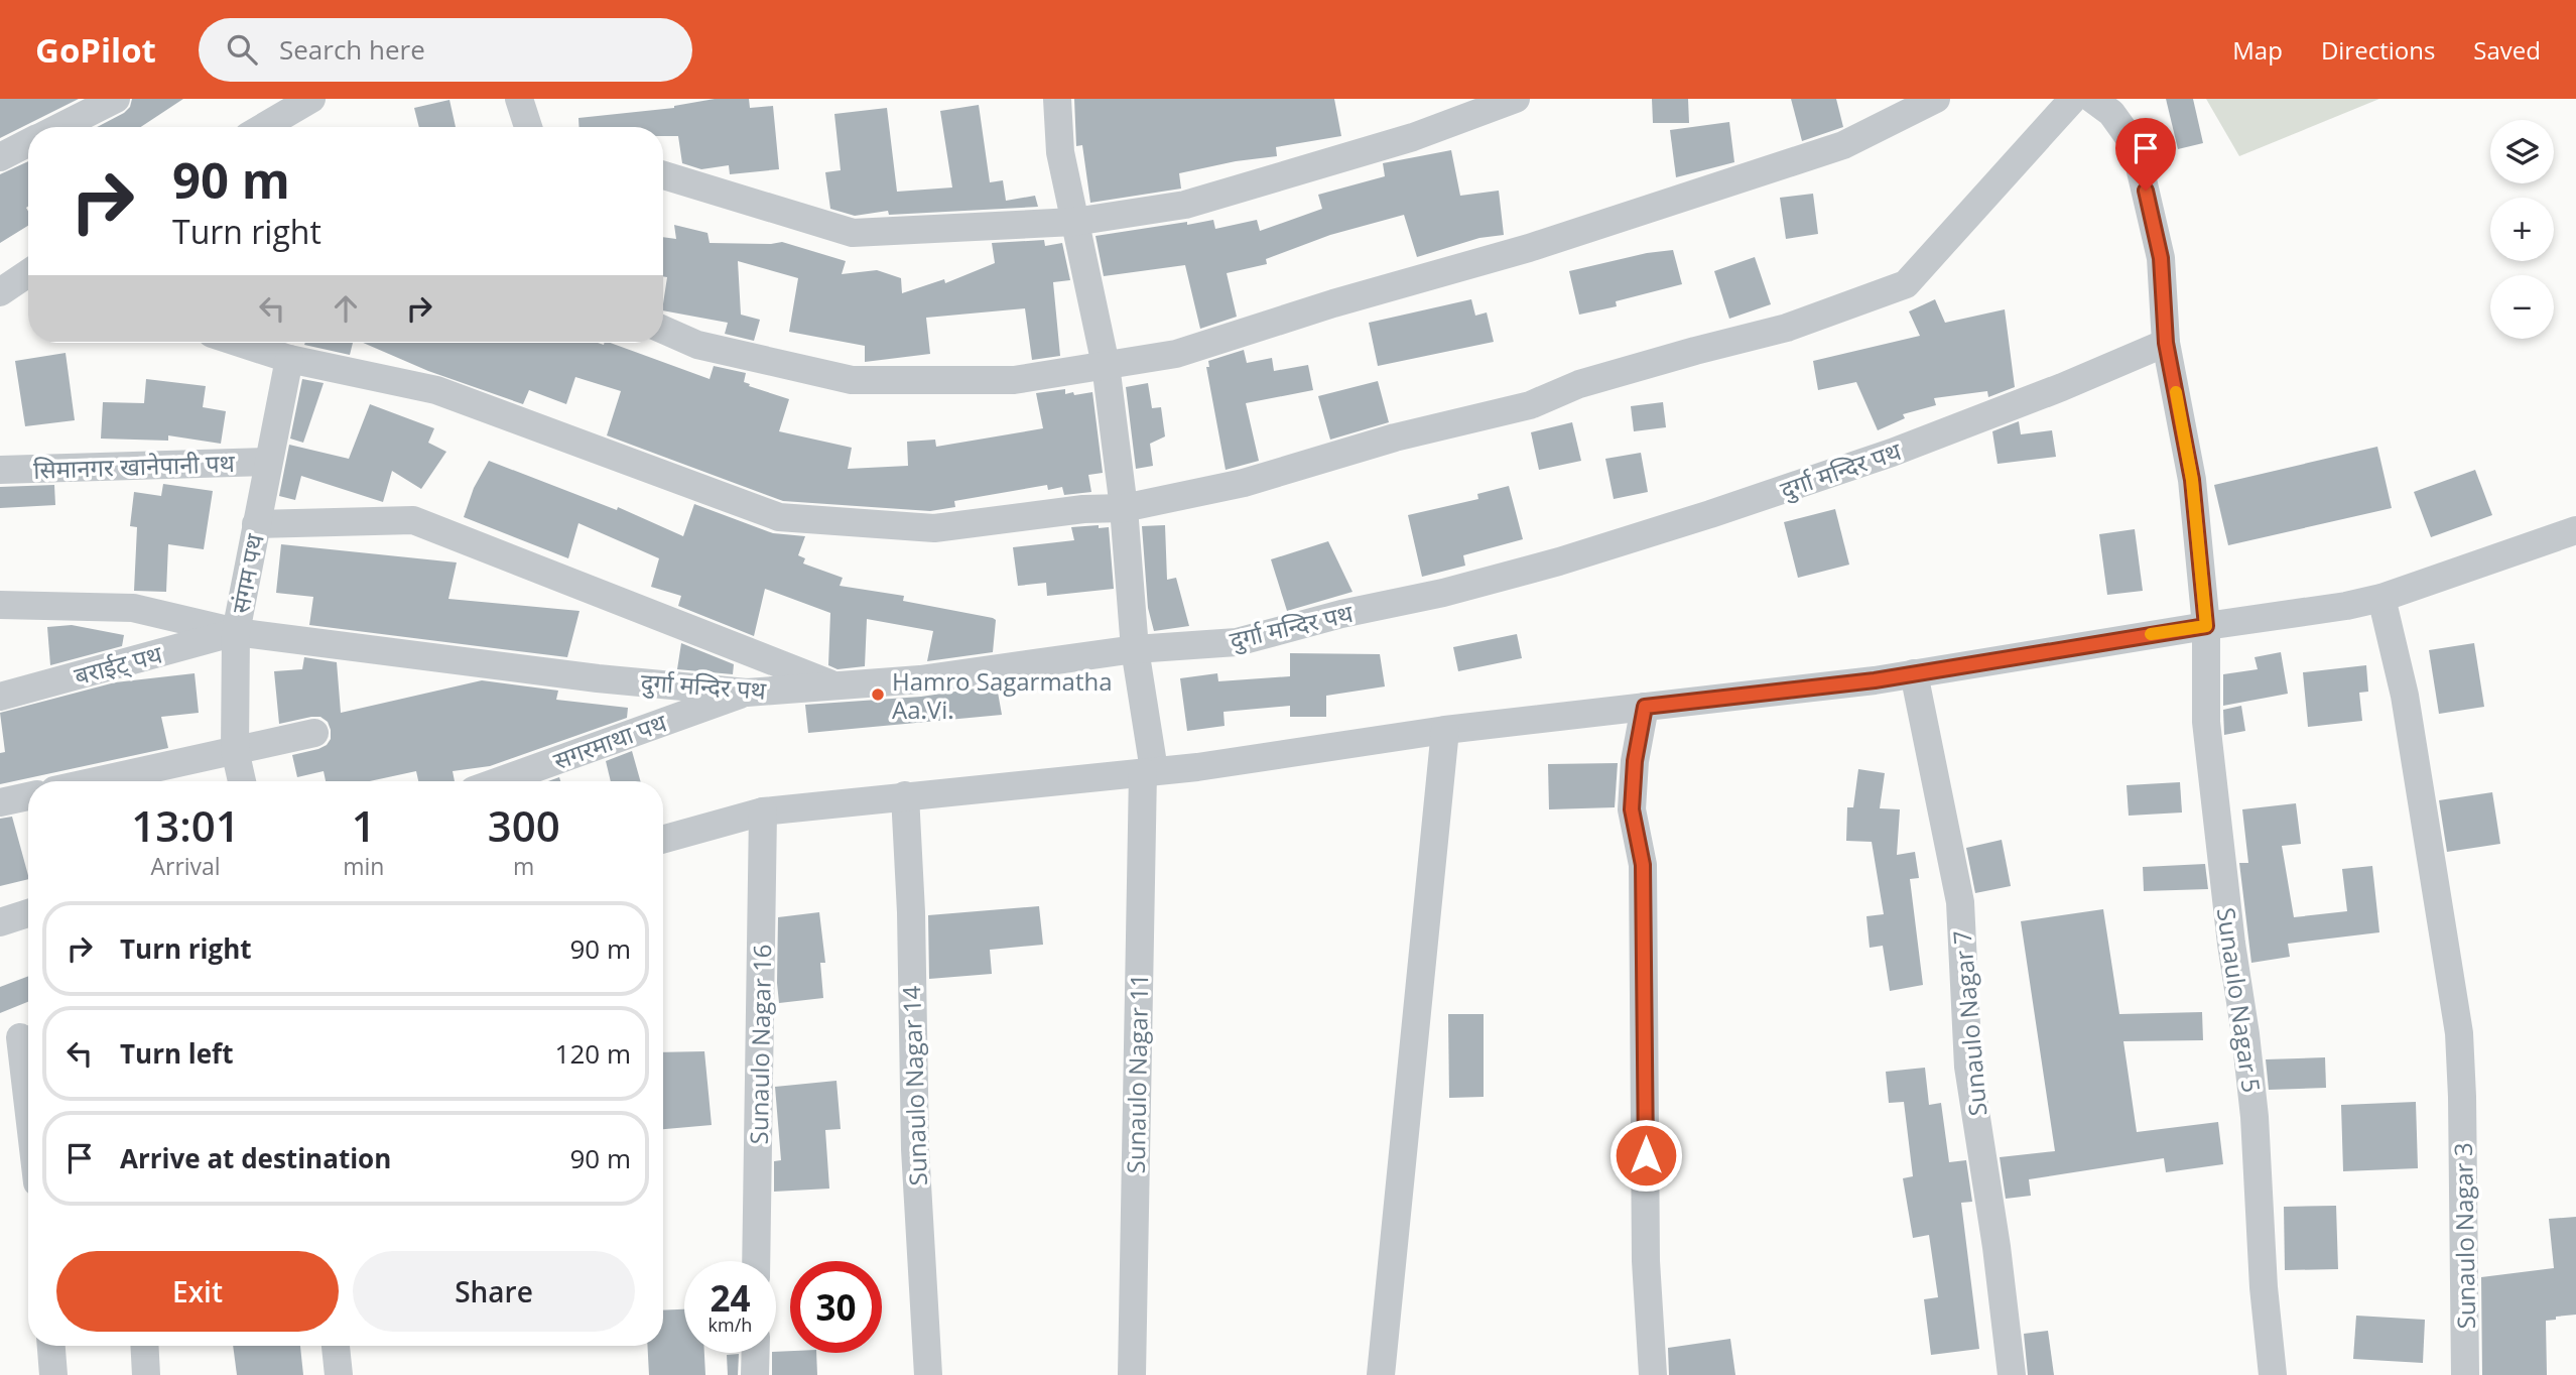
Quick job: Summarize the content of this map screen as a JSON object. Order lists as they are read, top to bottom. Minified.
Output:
{"streets":{"street":["सिमानगर खानेपानी पथ","दुर्गा मन्दिर पथ","संगम पथ","बराईट् पथ","सगरमाथा पथ","Sunaulo Nagar 5","Sunaulo Nagar 7","Sunaulo Nagar 16","Sunaulo Nagar 11","Sunaulo Nagar 14","Sunaulo Nagar 3"]},"crossings":[["सिमानगर खानेपानी पथ","संगम पथ"],["दुर्गा मन्दिर पथ","संगम पथ"],["दुर्गा मन्दिर पथ","बराईट् पथ"],["दुर्गा मन्दिर पथ","सगरमाथा पथ"],["दुर्गा मन्दिर पथ","Sunaulo Nagar 5"],["दुर्गा मन्दिर पथ","Sunaulo Nagar 11"],["संगम पथ","बराईट् पथ"]],"places":["Hamro Sagarmatha Aa.Vi."],"page":{"header":"GoPilot","search":"Search here","nav":["Map","Directions","Saved"],"map_buttons":["+","−"],"turn":["90 m","Turn right"],"eta":["13:01","Arrival","1","min","300","m"],"list":[{"name":"Turn right","value":"90 m"},{"name":"Turn left","value":"120 m"},{"name":"Arrive at destination","value":"90 m"}],"buttons":["Exit","Share"],"speed":"24 km/h","limit":"30"}}
